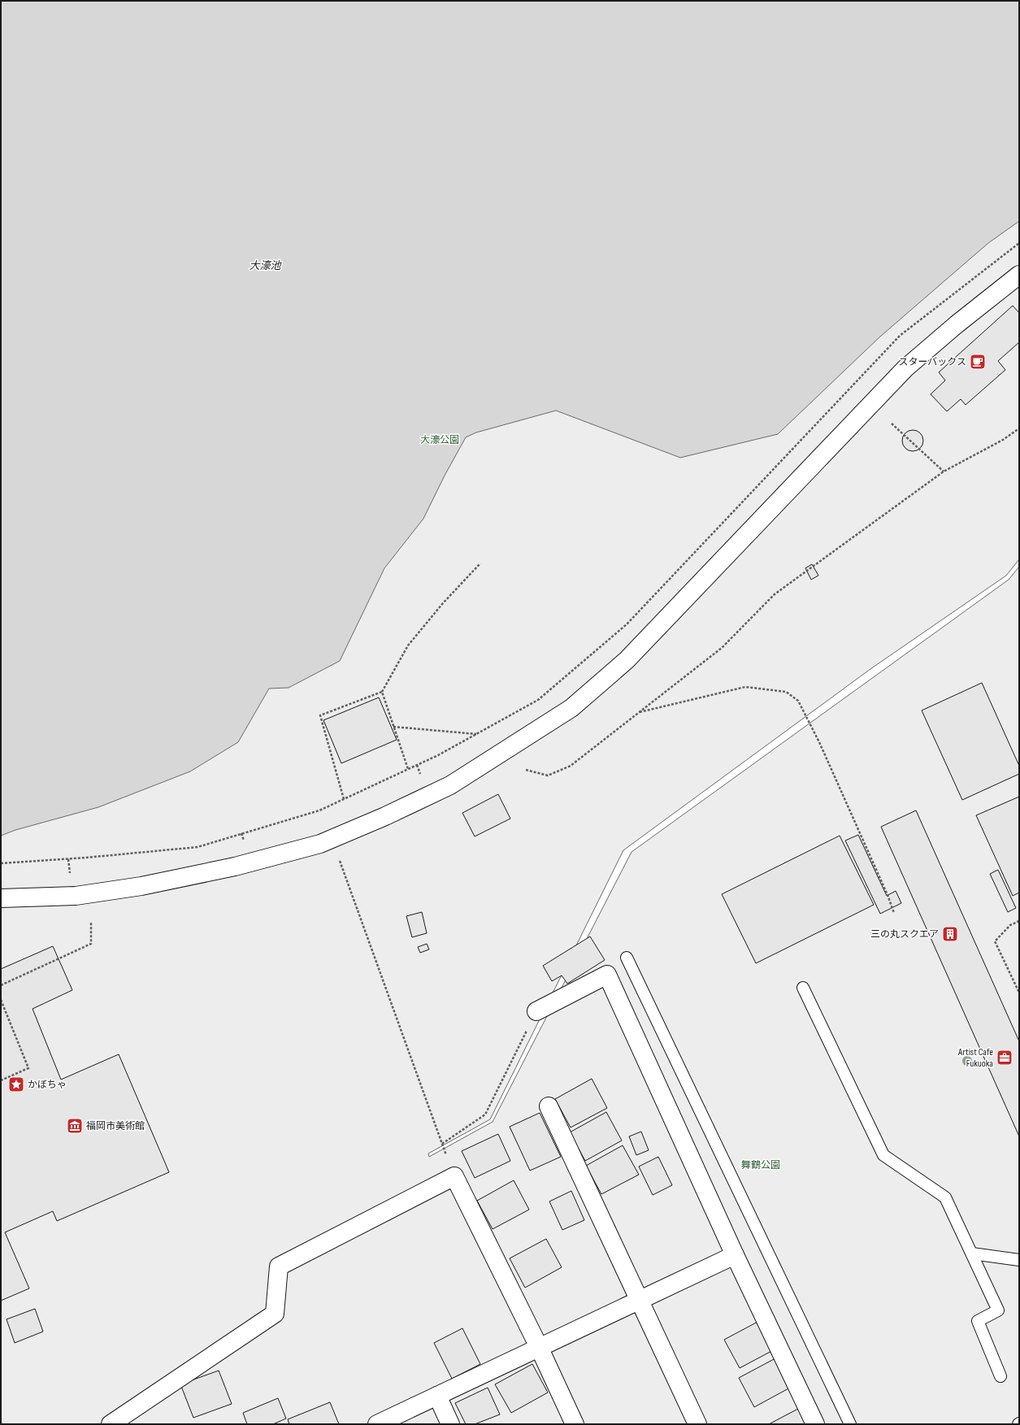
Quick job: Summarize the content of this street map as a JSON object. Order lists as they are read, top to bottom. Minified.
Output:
{"water":["大濠池"],"parks":["大濠公園","舞鶴公園"],"places":{"cafe":["スターバックス"],"building":["三の丸スクエア"],"office":["Artist Cafe Fukuoka"],"place":["かぼちゃ"],"museum":["福岡市美術館"]}}
